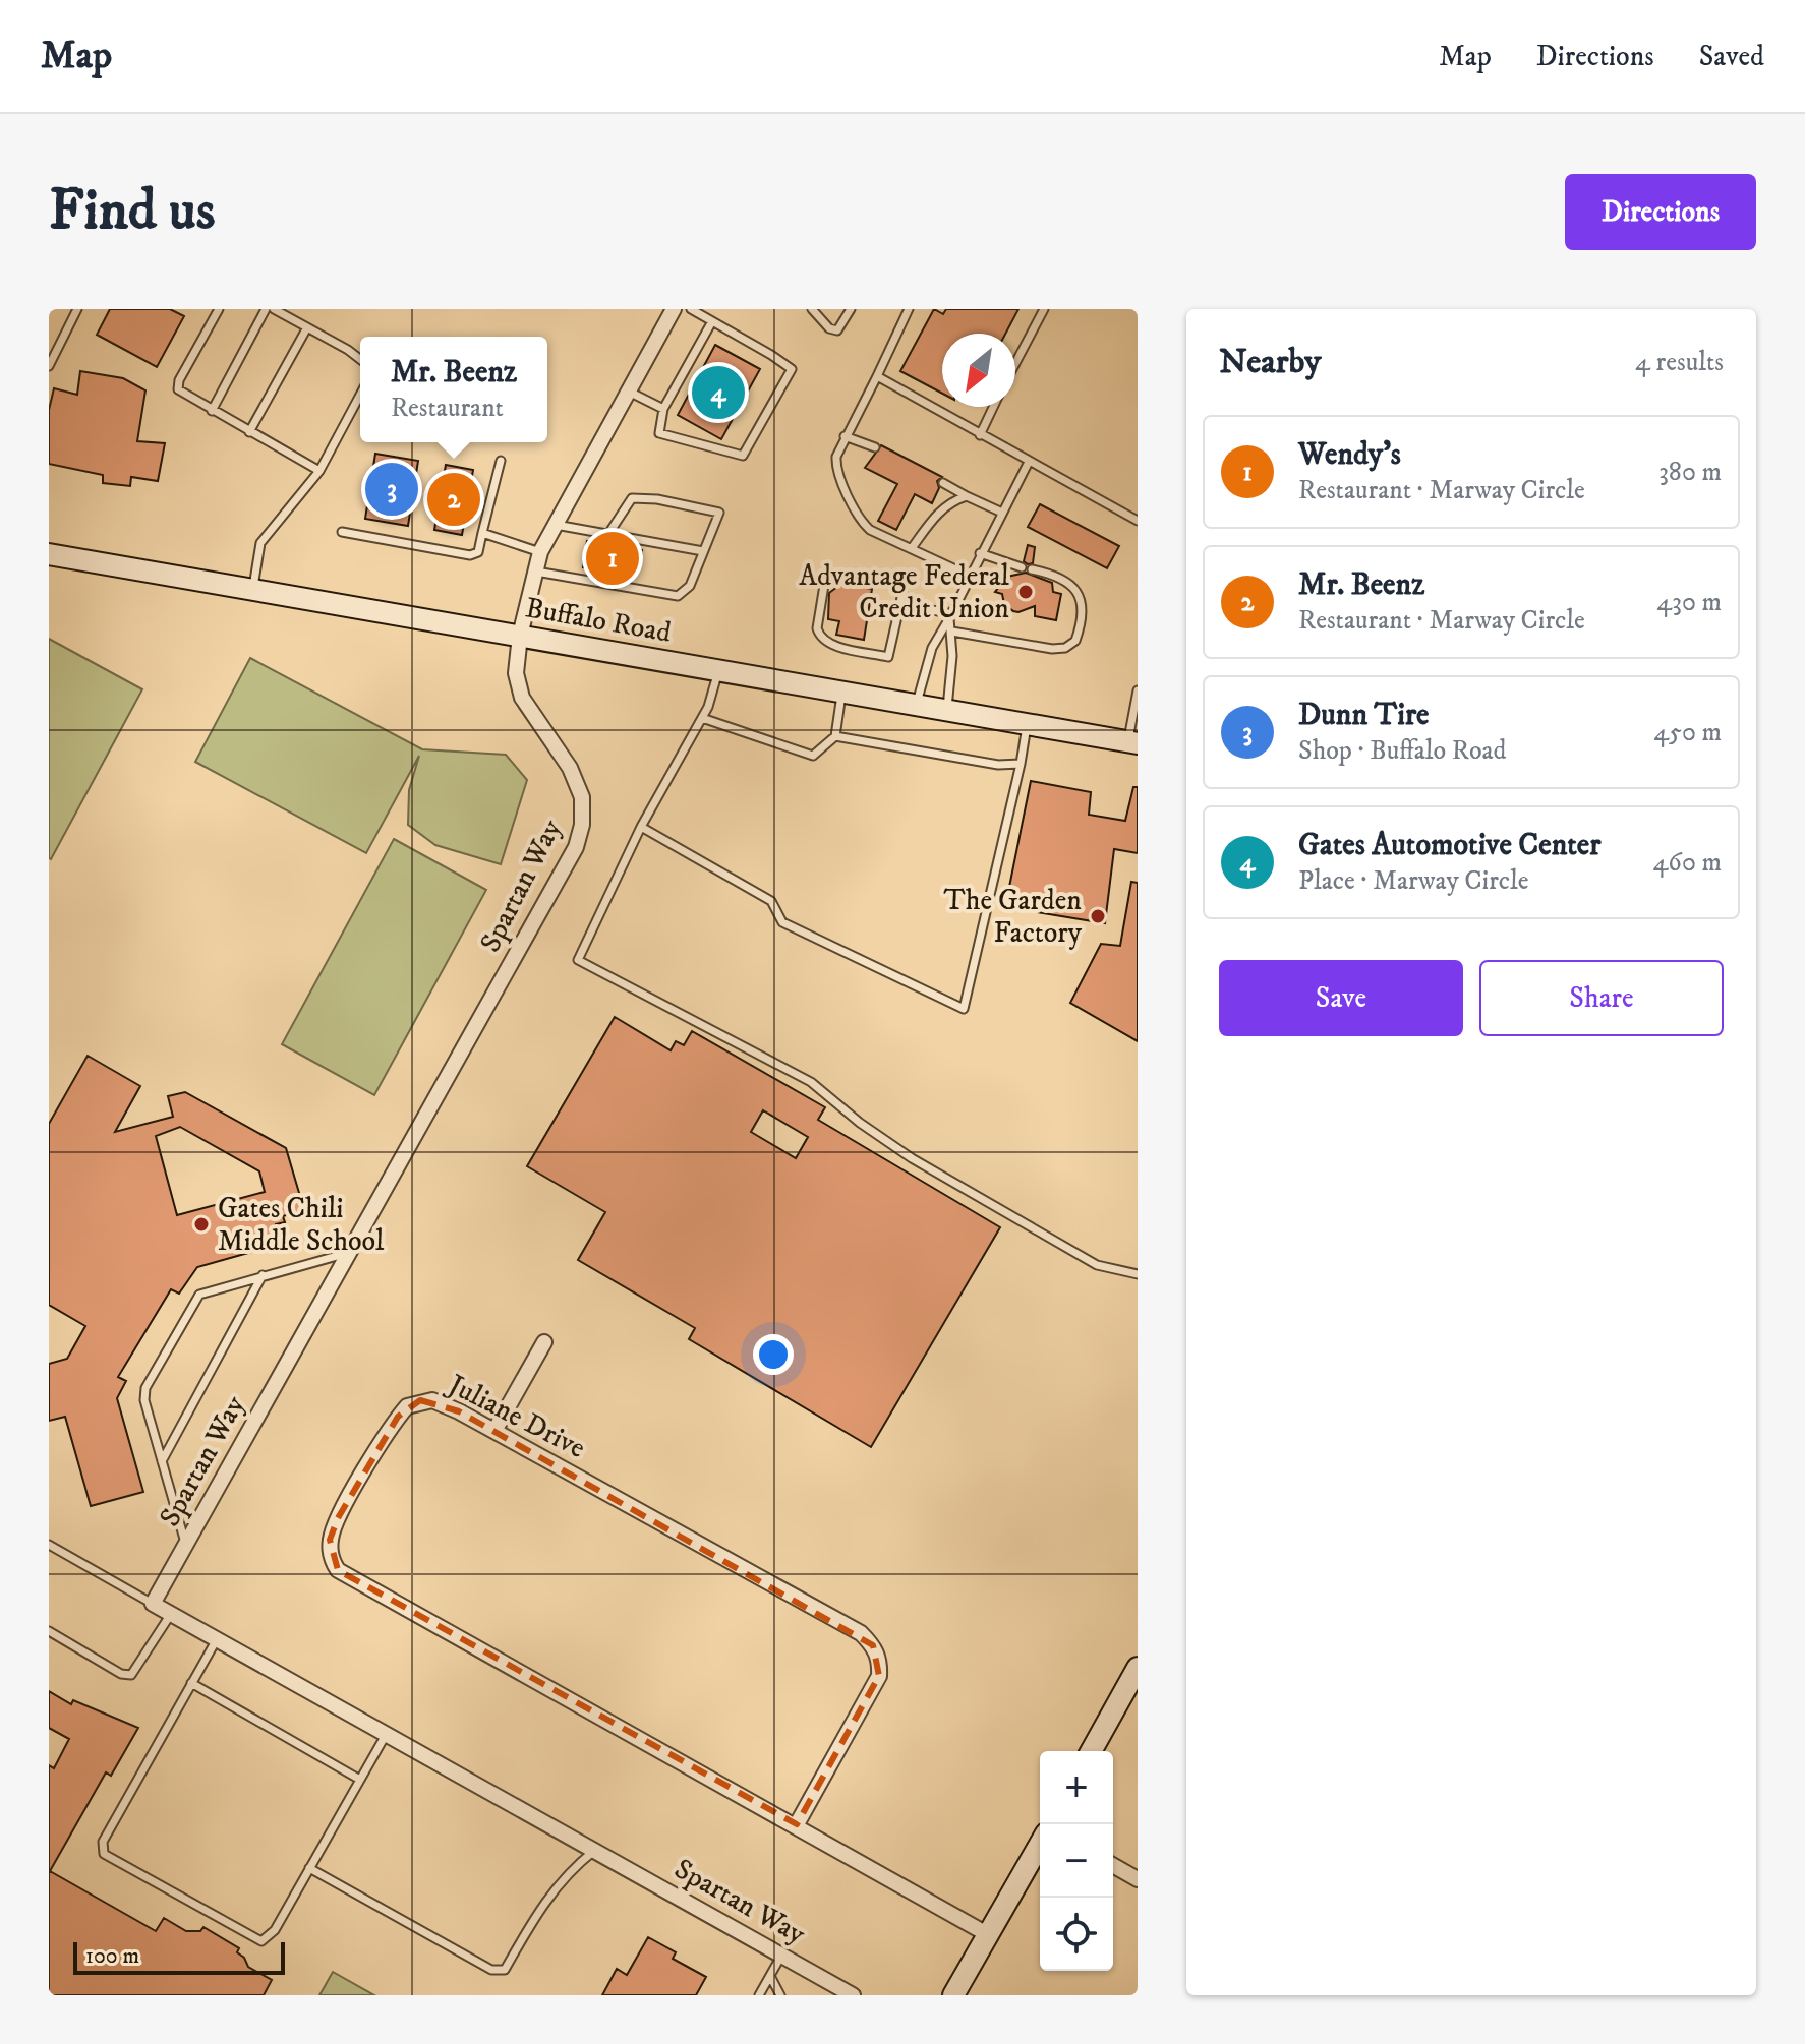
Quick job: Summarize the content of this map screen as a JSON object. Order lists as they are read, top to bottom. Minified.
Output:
{"streets":{"main road":["Buffalo Road"],"street":["Spartan Way","Juliane Drive"]},"crossings":[["Buffalo Road","Spartan Way"]],"places":["Advantage Federal Credit Union","The Garden Factory","Gates Chili Middle School"],"scale_bar":"100 m","north":"bottom left","page":{"header":"Map","nav":["Map","Directions","Saved"],"buttons":["Directions",["Save","Share"]],"title":"Find us","heading":["Nearby","4 results"],"popup":["Mr. Beenz","Restaurant"],"pins":["4","3","2","1"],"list":[{"mark":"1","name":"Wendy's","note":"Restaurant · Marway Circle","value":"380 m"},{"mark":"2","name":"Mr. Beenz","note":"Restaurant · Marway Circle","value":"430 m"},{"mark":"3","name":"Dunn Tire","note":"Shop · Buffalo Road","value":"450 m"},{"mark":"4","name":"Gates Automotive Center","note":"Place · Marway Circle","value":"460 m"}],"map_buttons":["+","−"],"scale":"100 m"}}
